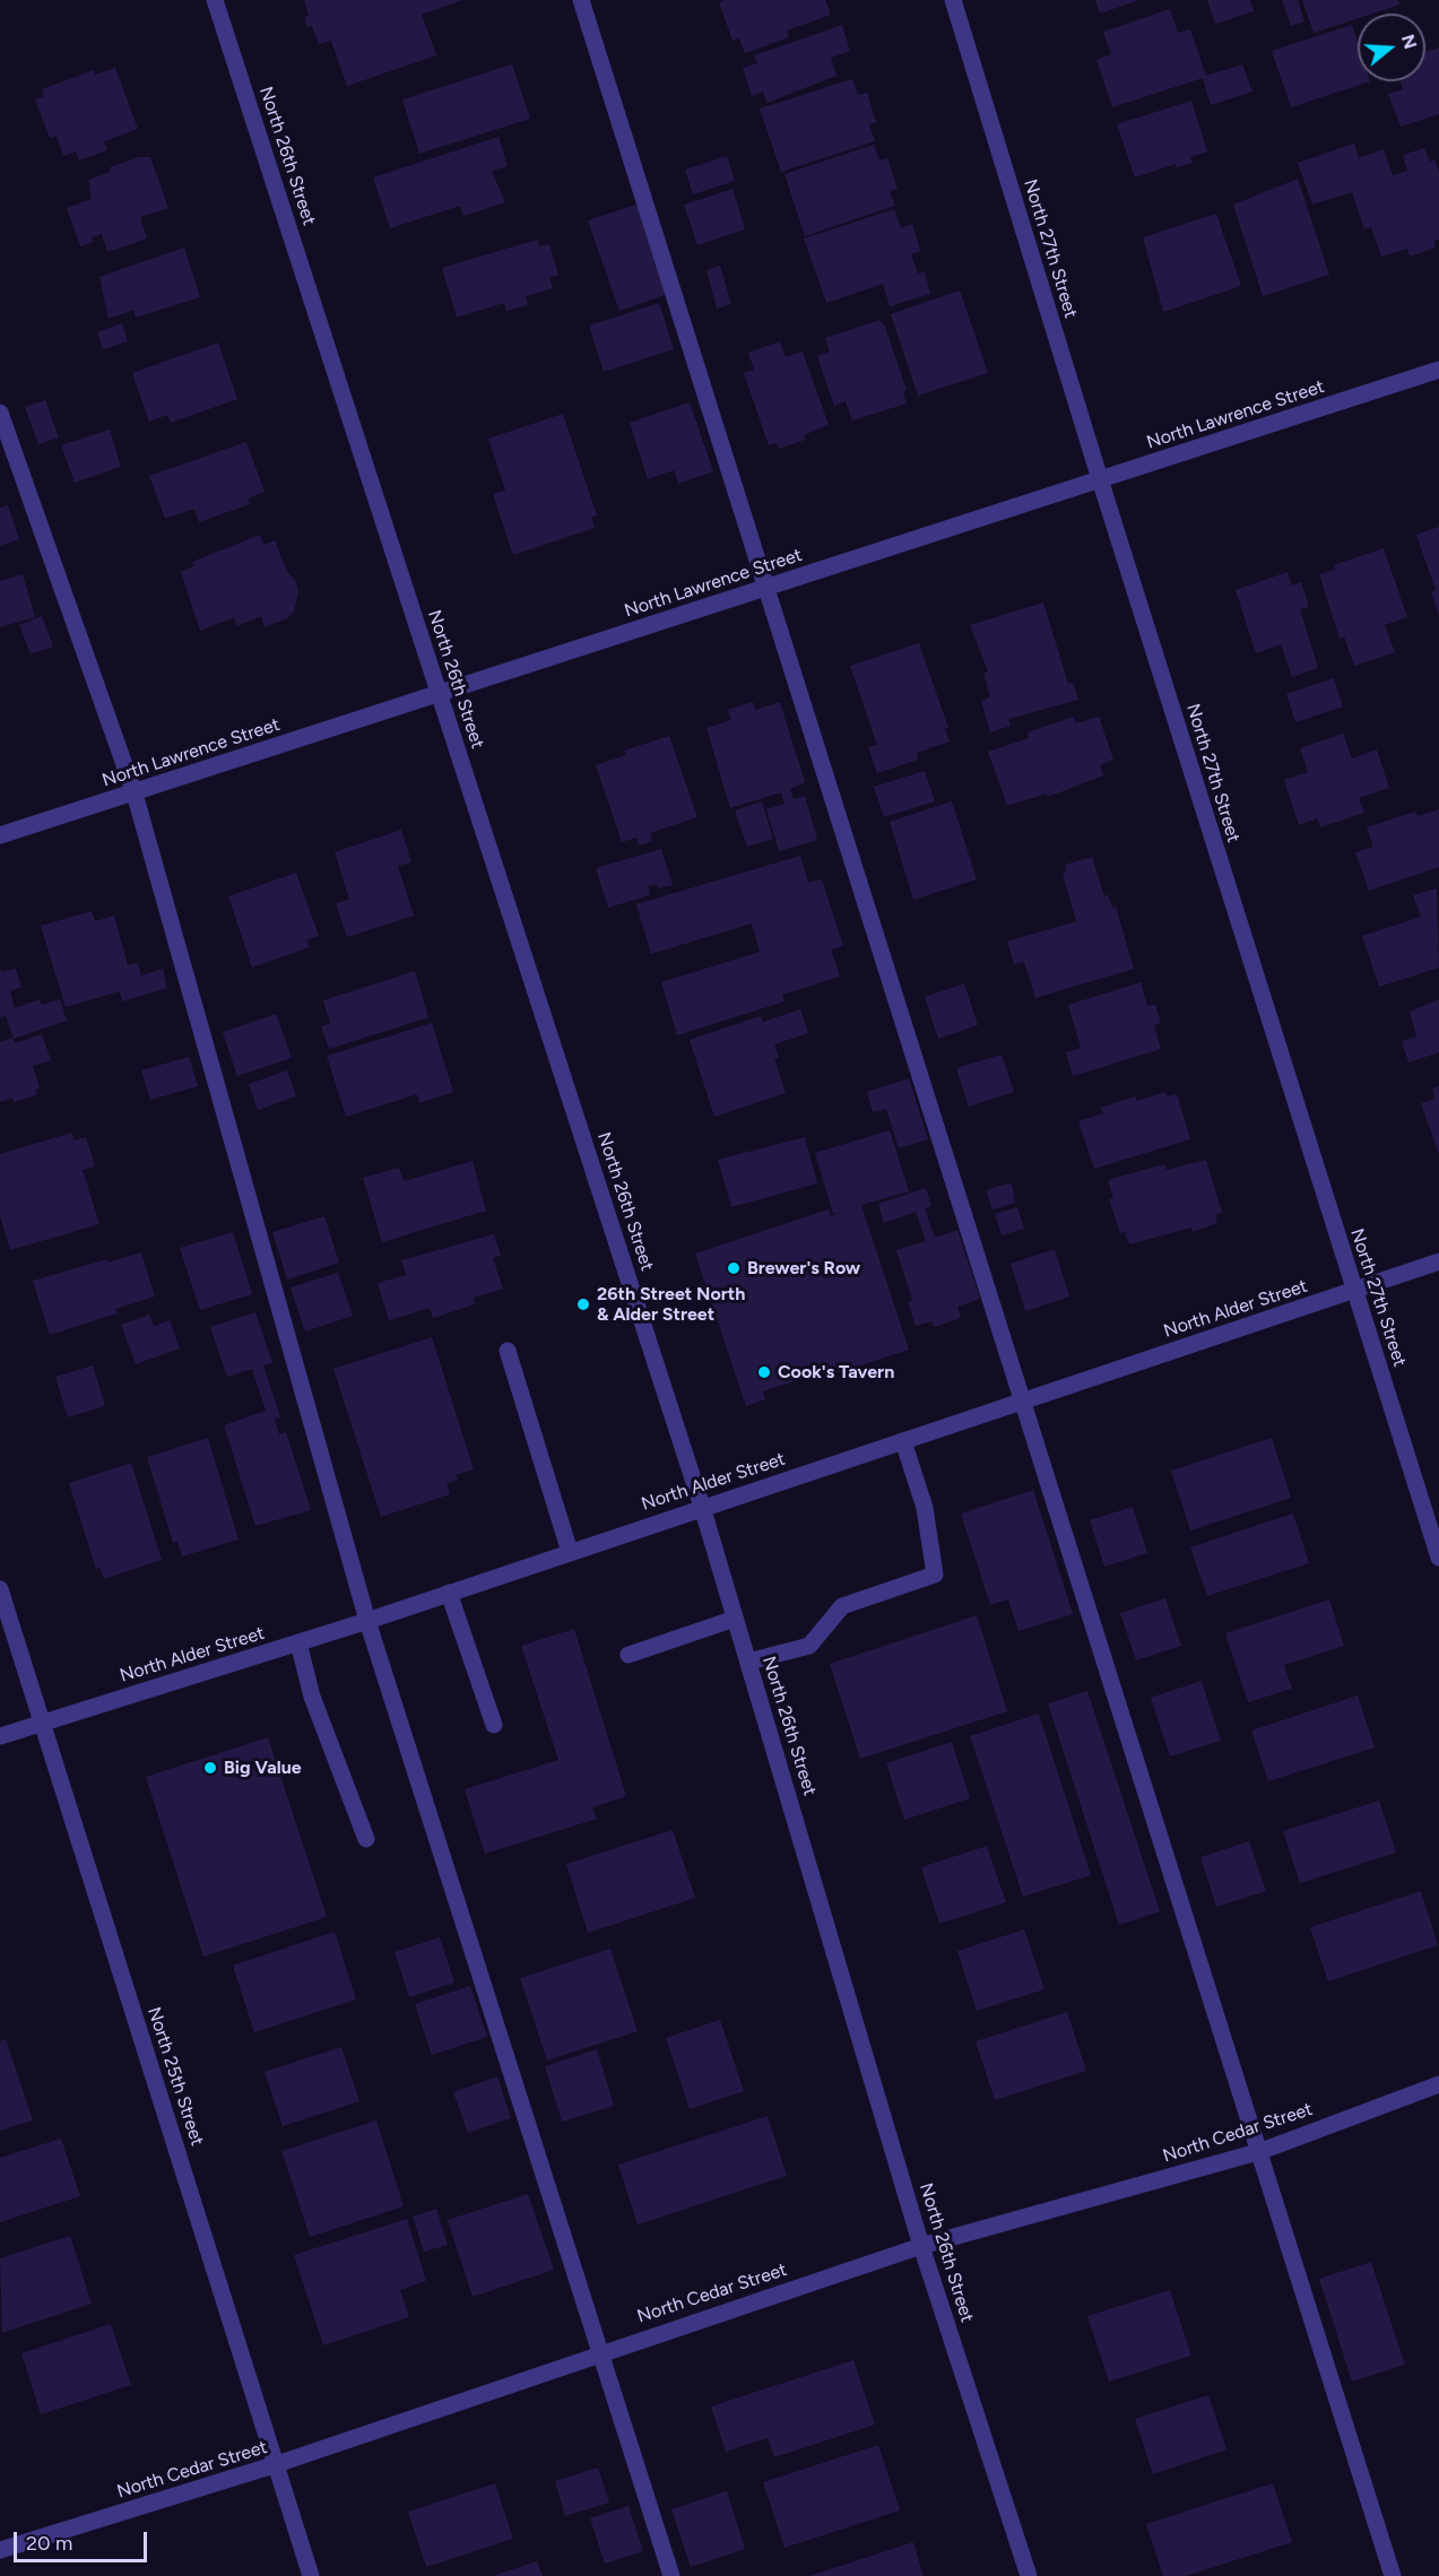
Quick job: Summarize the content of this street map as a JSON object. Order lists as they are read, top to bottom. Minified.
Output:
{"streets":{"street":["North 26th Street","North 27th Street","North Lawrence Street","North Alder Street","North 25th Street","North Cedar Street"]},"crossings":[["North 26th Street","North Lawrence Street"],["North 26th Street","North Alder Street"],["North 26th Street","North Cedar Street"],["North 27th Street","North Lawrence Street"],["North 27th Street","North Alder Street"],["North Alder Street","North 25th Street"],["North 25th Street","North Cedar Street"]],"places":["Brewer's Row","26th Street North & Alder Street","Cook's Tavern","Big Value"],"scale_bar":"20 m","north":"right"}
